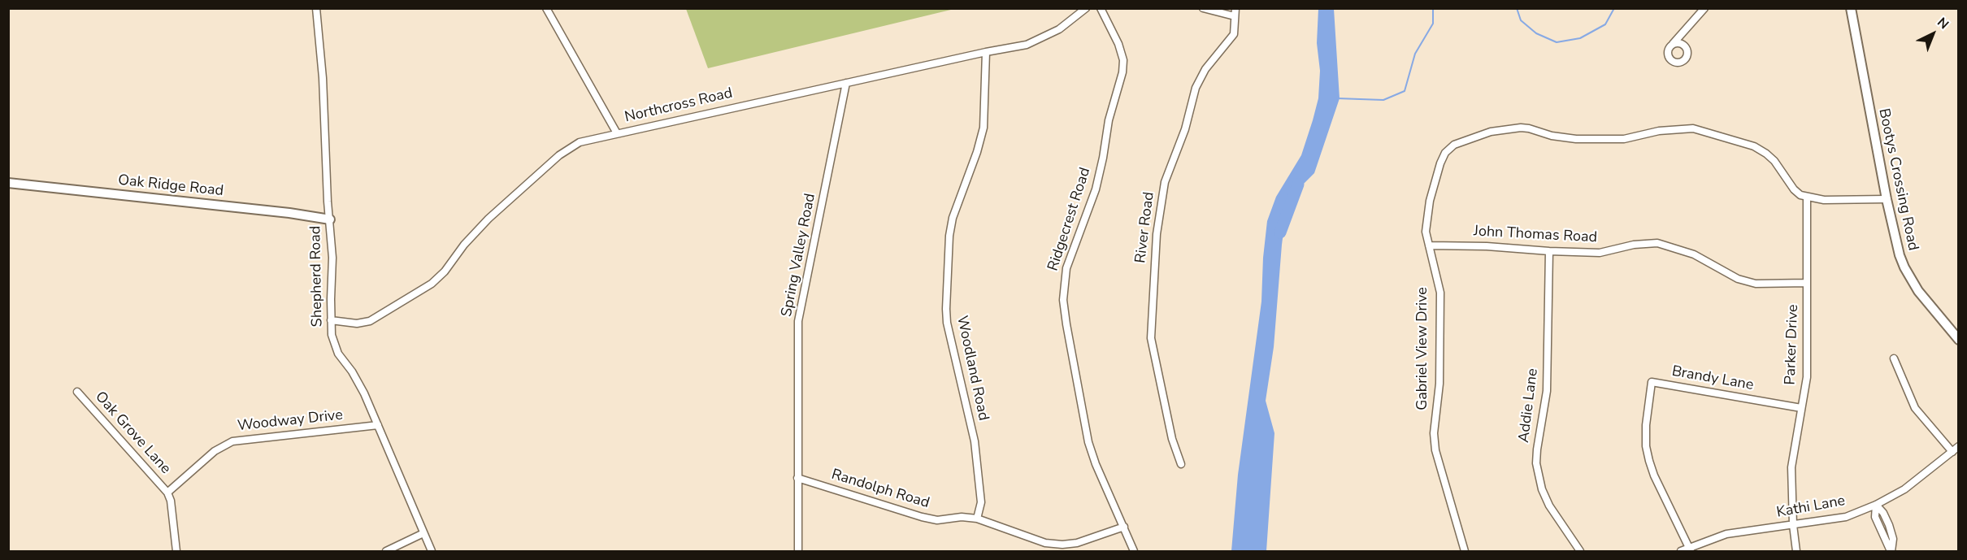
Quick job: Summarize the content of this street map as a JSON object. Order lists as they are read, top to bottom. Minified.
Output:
{"streets":{"street":["Northcross Road","Bootys Crossing Road","Oak Ridge Road","Ridgecrest Road","River Road","John Thomas Road","Spring Valley Road","Shepherd Road","Parker Drive","Gabriel View Drive","Woodland Road","Brandy Lane","Addie Lane","Woodway Drive","Oak Grove Lane","Randolph Road","Kathi Lane"]},"crossings":[["Northcross Road","Spring Valley Road"],["Northcross Road","Shepherd Road"],["Northcross Road","Woodland Road"],["Oak Ridge Road","Shepherd Road"],["Ridgecrest Road","Randolph Road"],["John Thomas Road","Parker Drive"],["John Thomas Road","Gabriel View Drive"],["John Thomas Road","Addie Lane"],["Spring Valley Road","Randolph Road"],["Shepherd Road","Woodway Drive"],["Parker Drive","Gabriel View Drive"],["Parker Drive","Brandy Lane"],["Parker Drive","Kathi Lane"],["Woodland Road","Randolph Road"],["Brandy Lane","Kathi Lane"],["Woodway Drive","Oak Grove Lane"]],"north":"top right"}
